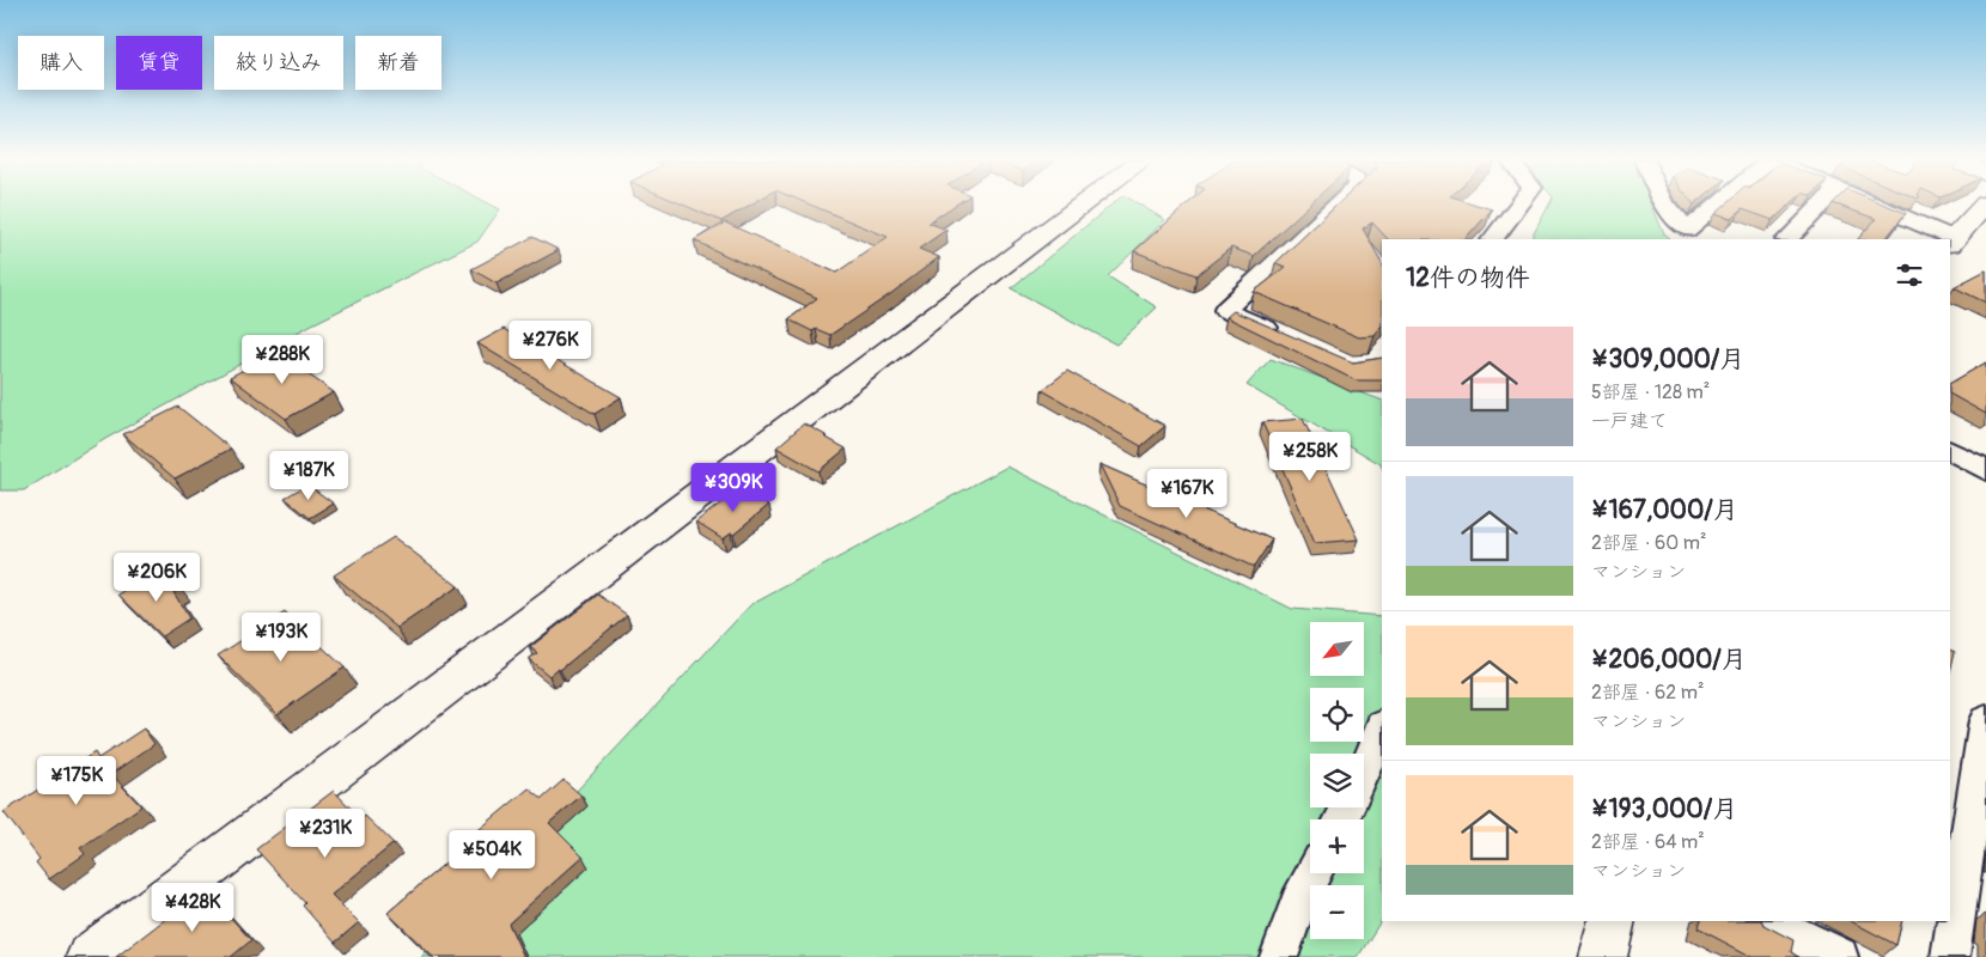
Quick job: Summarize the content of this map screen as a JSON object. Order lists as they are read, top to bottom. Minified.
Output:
{"north":"bottom left","page":{"chip":["購入","賃貸","絞り込み","新着"],"heading":"12件の物件","list":[{"name":"¥309,000/月","note":"5部屋 · 128 m² · 一戸建て"},{"name":"¥167,000/月","note":"2部屋 · 60 m² · マンション"},{"name":"¥206,000/月","note":"2部屋 · 62 m² · マンション"},{"name":"¥193,000/月","note":"2部屋 · 64 m² · マンション"}],"price":["¥276K","¥288K","¥258K","¥187K","¥309K","¥167K","¥206K","¥193K","¥175K","¥231K","¥504K","¥428K"],"map_buttons":["+","−"]}}
